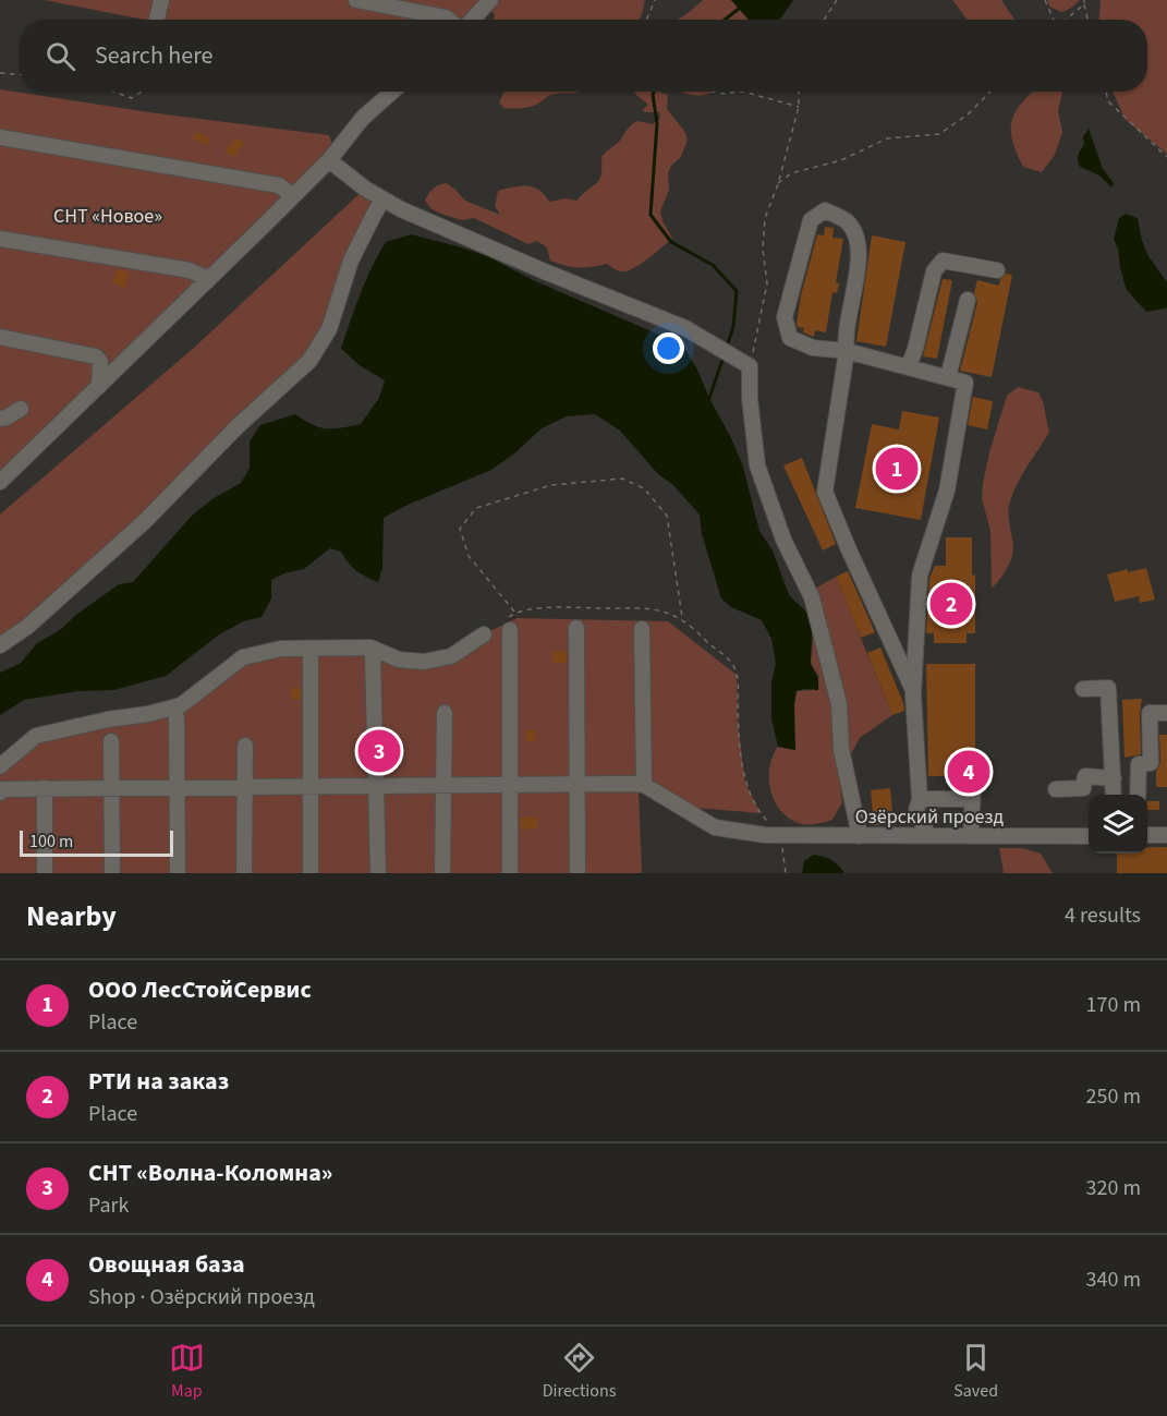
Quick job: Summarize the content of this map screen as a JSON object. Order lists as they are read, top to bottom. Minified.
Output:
{"streets":{"street":["Озёрский проезд"]},"parks":["СНТ «Новое»"],"scale_bar":"100 m","page":{"search":"Search here","pins":["1","2","3","4"],"scale":"100 m","heading":["Nearby","4 results"],"list":[{"mark":"1","name":"ООО ЛесСтойСервис","note":"Place","value":"170 m"},{"mark":"2","name":"РТИ на заказ","note":"Place","value":"250 m"},{"mark":"3","name":"СНТ «Волна-Коломна»","note":"Park","value":"320 m"},{"mark":"4","name":"Овощная база","note":"Shop · Озёрский проезд","value":"340 m"}],"nav":["Map","Directions","Saved"]}}
